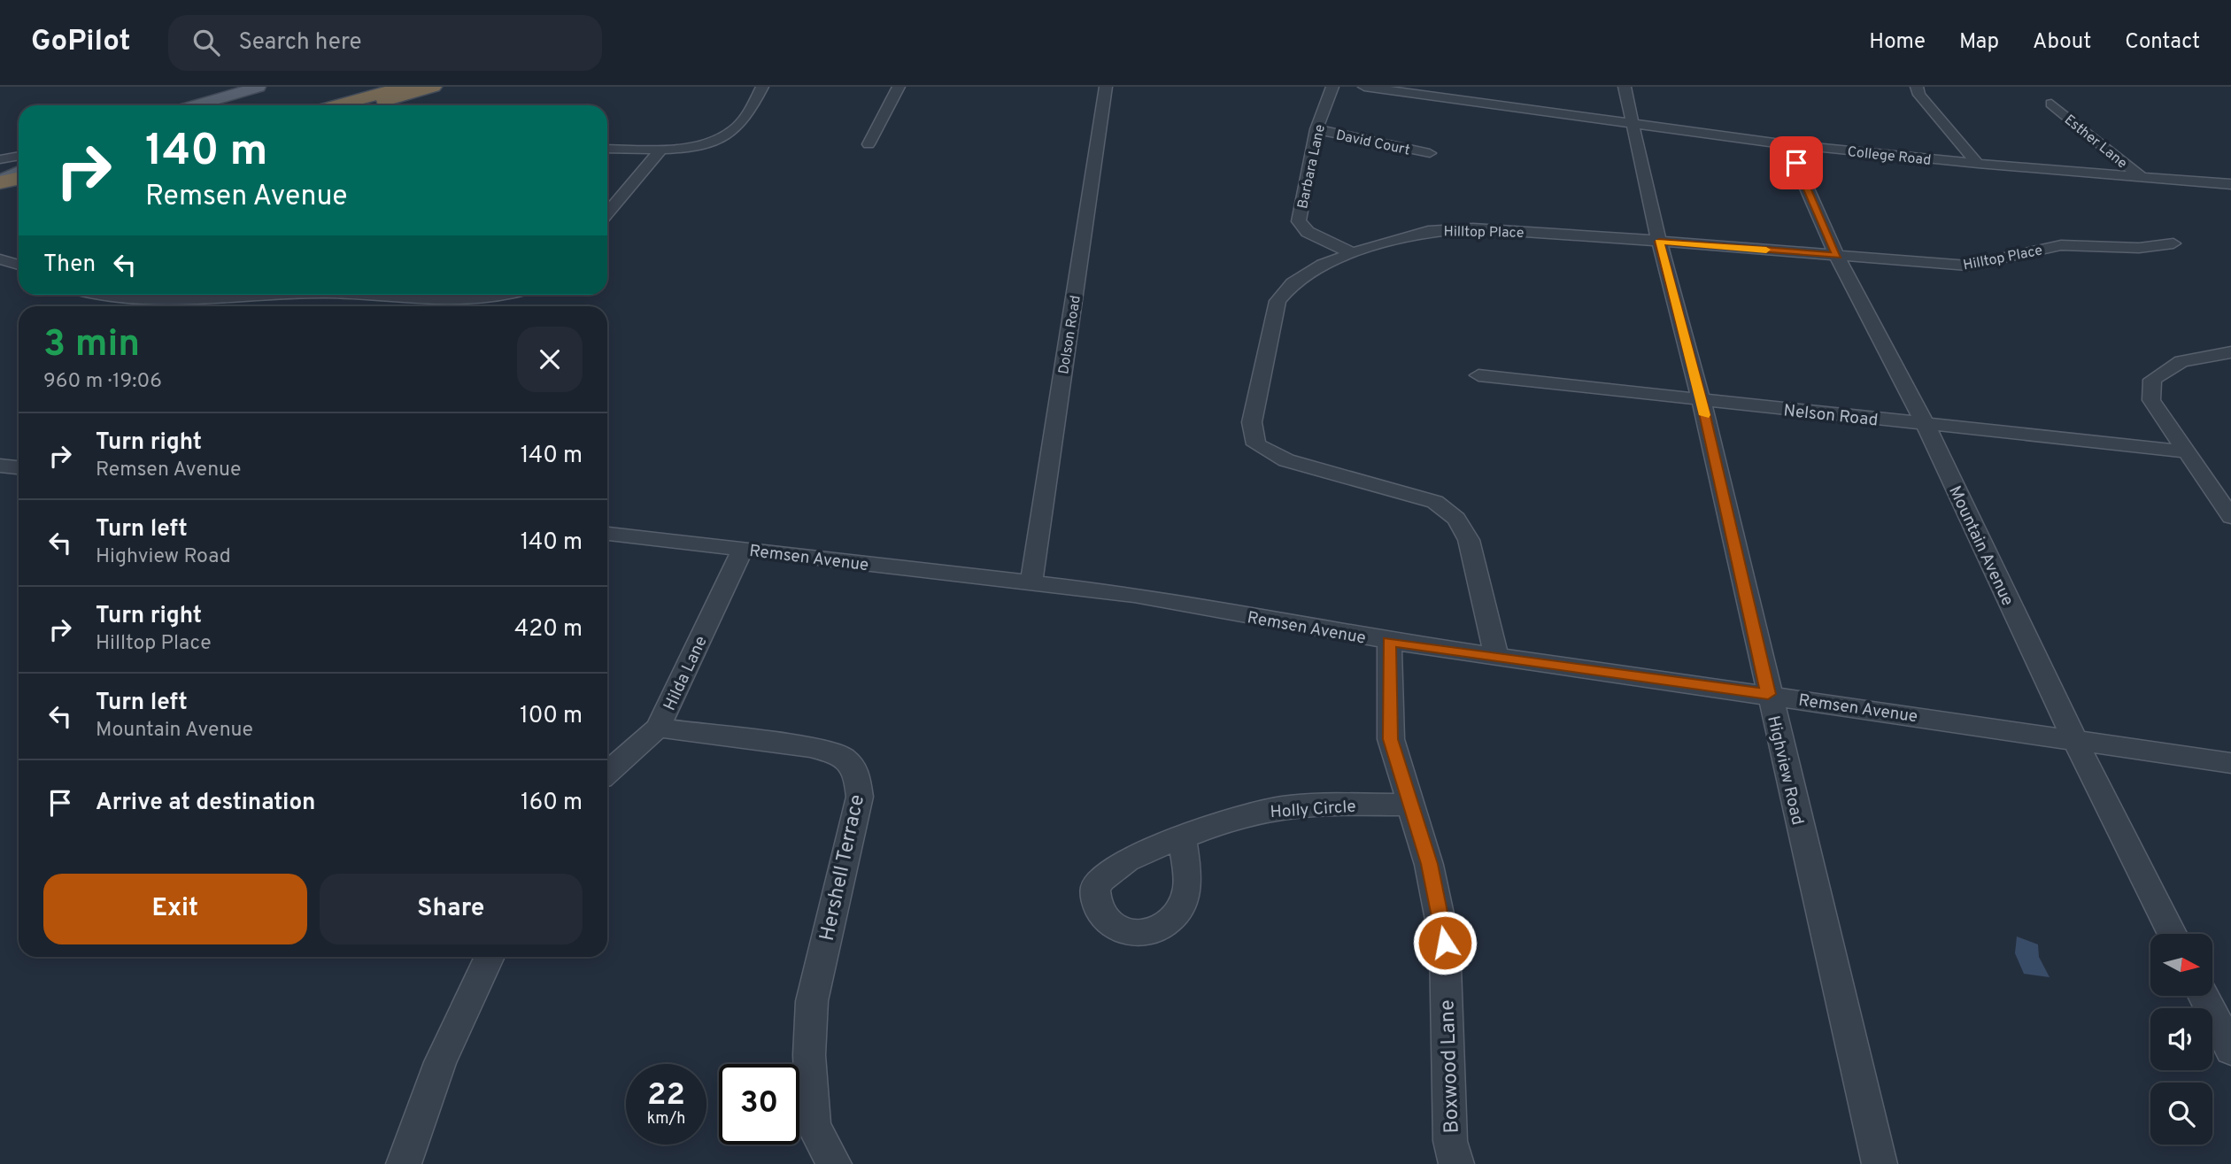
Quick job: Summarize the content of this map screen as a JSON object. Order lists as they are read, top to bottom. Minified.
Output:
{"streets":{"street":["Esther Lane","David Court","College Road","Barbara Lane","Hilltop Place","Dolson Road","Nelson Road","Mountain Avenue","Remsen Avenue","Hilda Lane","Highview Road","Holly Circle","Hershell Terrace","Boxwood Lane"]},"crossings":[["Esther Lane","College Road"],["David Court","Barbara Lane"],["College Road","Mountain Avenue"],["College Road","Highview Road"],["Barbara Lane","Hilltop Place"],["Hilltop Place","Mountain Avenue"],["Hilltop Place","Remsen Avenue"],["Hilltop Place","Highview Road"],["Dolson Road","Remsen Avenue"],["Nelson Road","Mountain Avenue"],["Nelson Road","Highview Road"],["Mountain Avenue","Remsen Avenue"],["Remsen Avenue","Hilda Lane"],["Remsen Avenue","Highview Road"],["Remsen Avenue","Boxwood Lane"],["Hilda Lane","Hershell Terrace"],["Holly Circle","Boxwood Lane"]],"north":"right","page":{"header":"GoPilot","search":"Search here","nav":["Home","Map","About","Contact"],"turn":["140 m","Remsen Avenue"],"then":"Then","heading":["3 min","960 m · 19:06"],"list":[{"name":"Turn right","note":"Remsen Avenue","value":"140 m"},{"name":"Turn left","note":"Highview Road","value":"140 m"},{"name":"Turn right","note":"Hilltop Place","value":"420 m"},{"name":"Turn left","note":"Mountain Avenue","value":"100 m"},{"name":"Arrive at destination","value":"160 m"}],"buttons":["Exit","Share"],"speed":"22 km/h","limit":"30"}}
